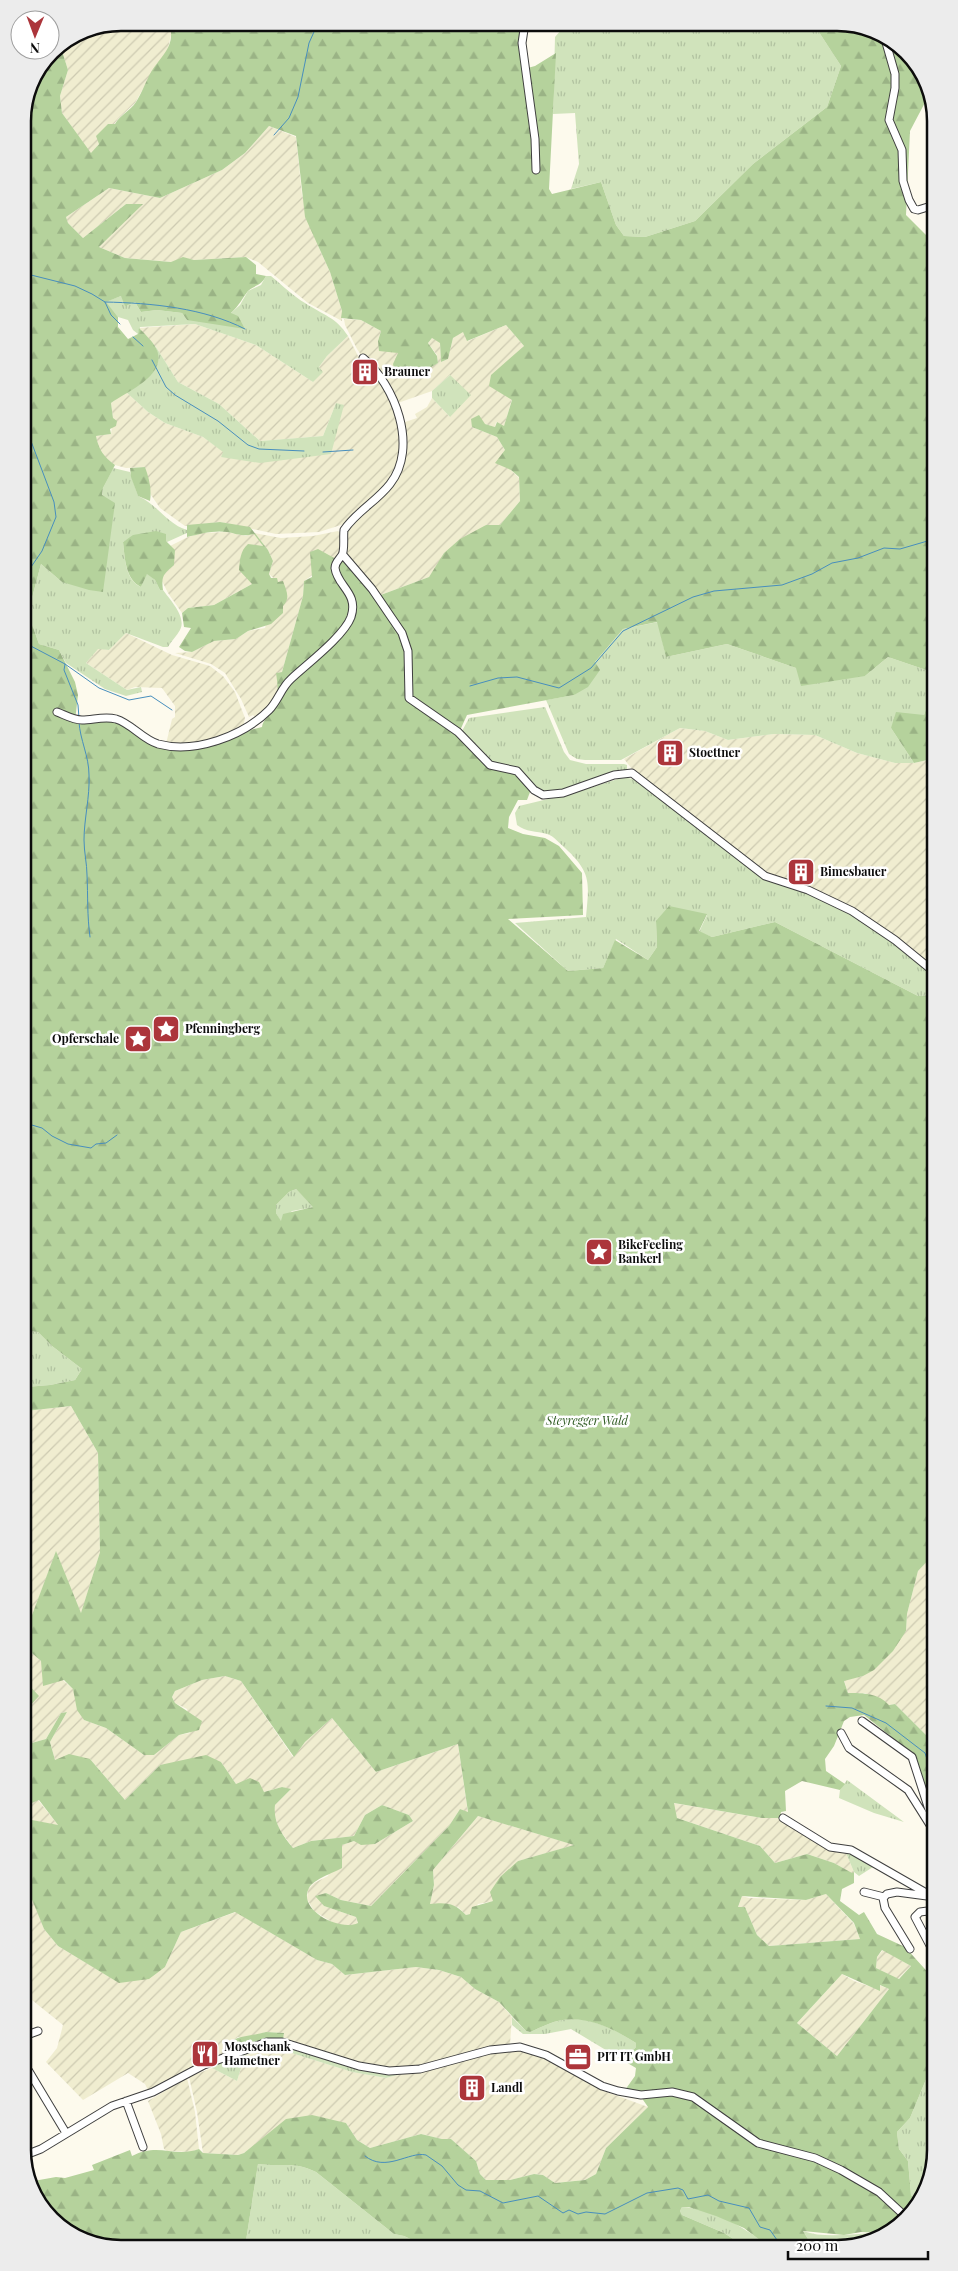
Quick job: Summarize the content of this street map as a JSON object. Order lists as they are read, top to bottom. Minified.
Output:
{"parks":["Steyregger Wald"],"places":{"building":["Brauner","Stoettner","Bimesbauer","Landl"],"place":["Pfenningberg","Opferschale","BikeFeeling Bankerl"],"restaurant":["Mostschank Hametner"],"office":["PIT IT GmbH"]},"scale_bar":"200 m","north":"bottom"}
